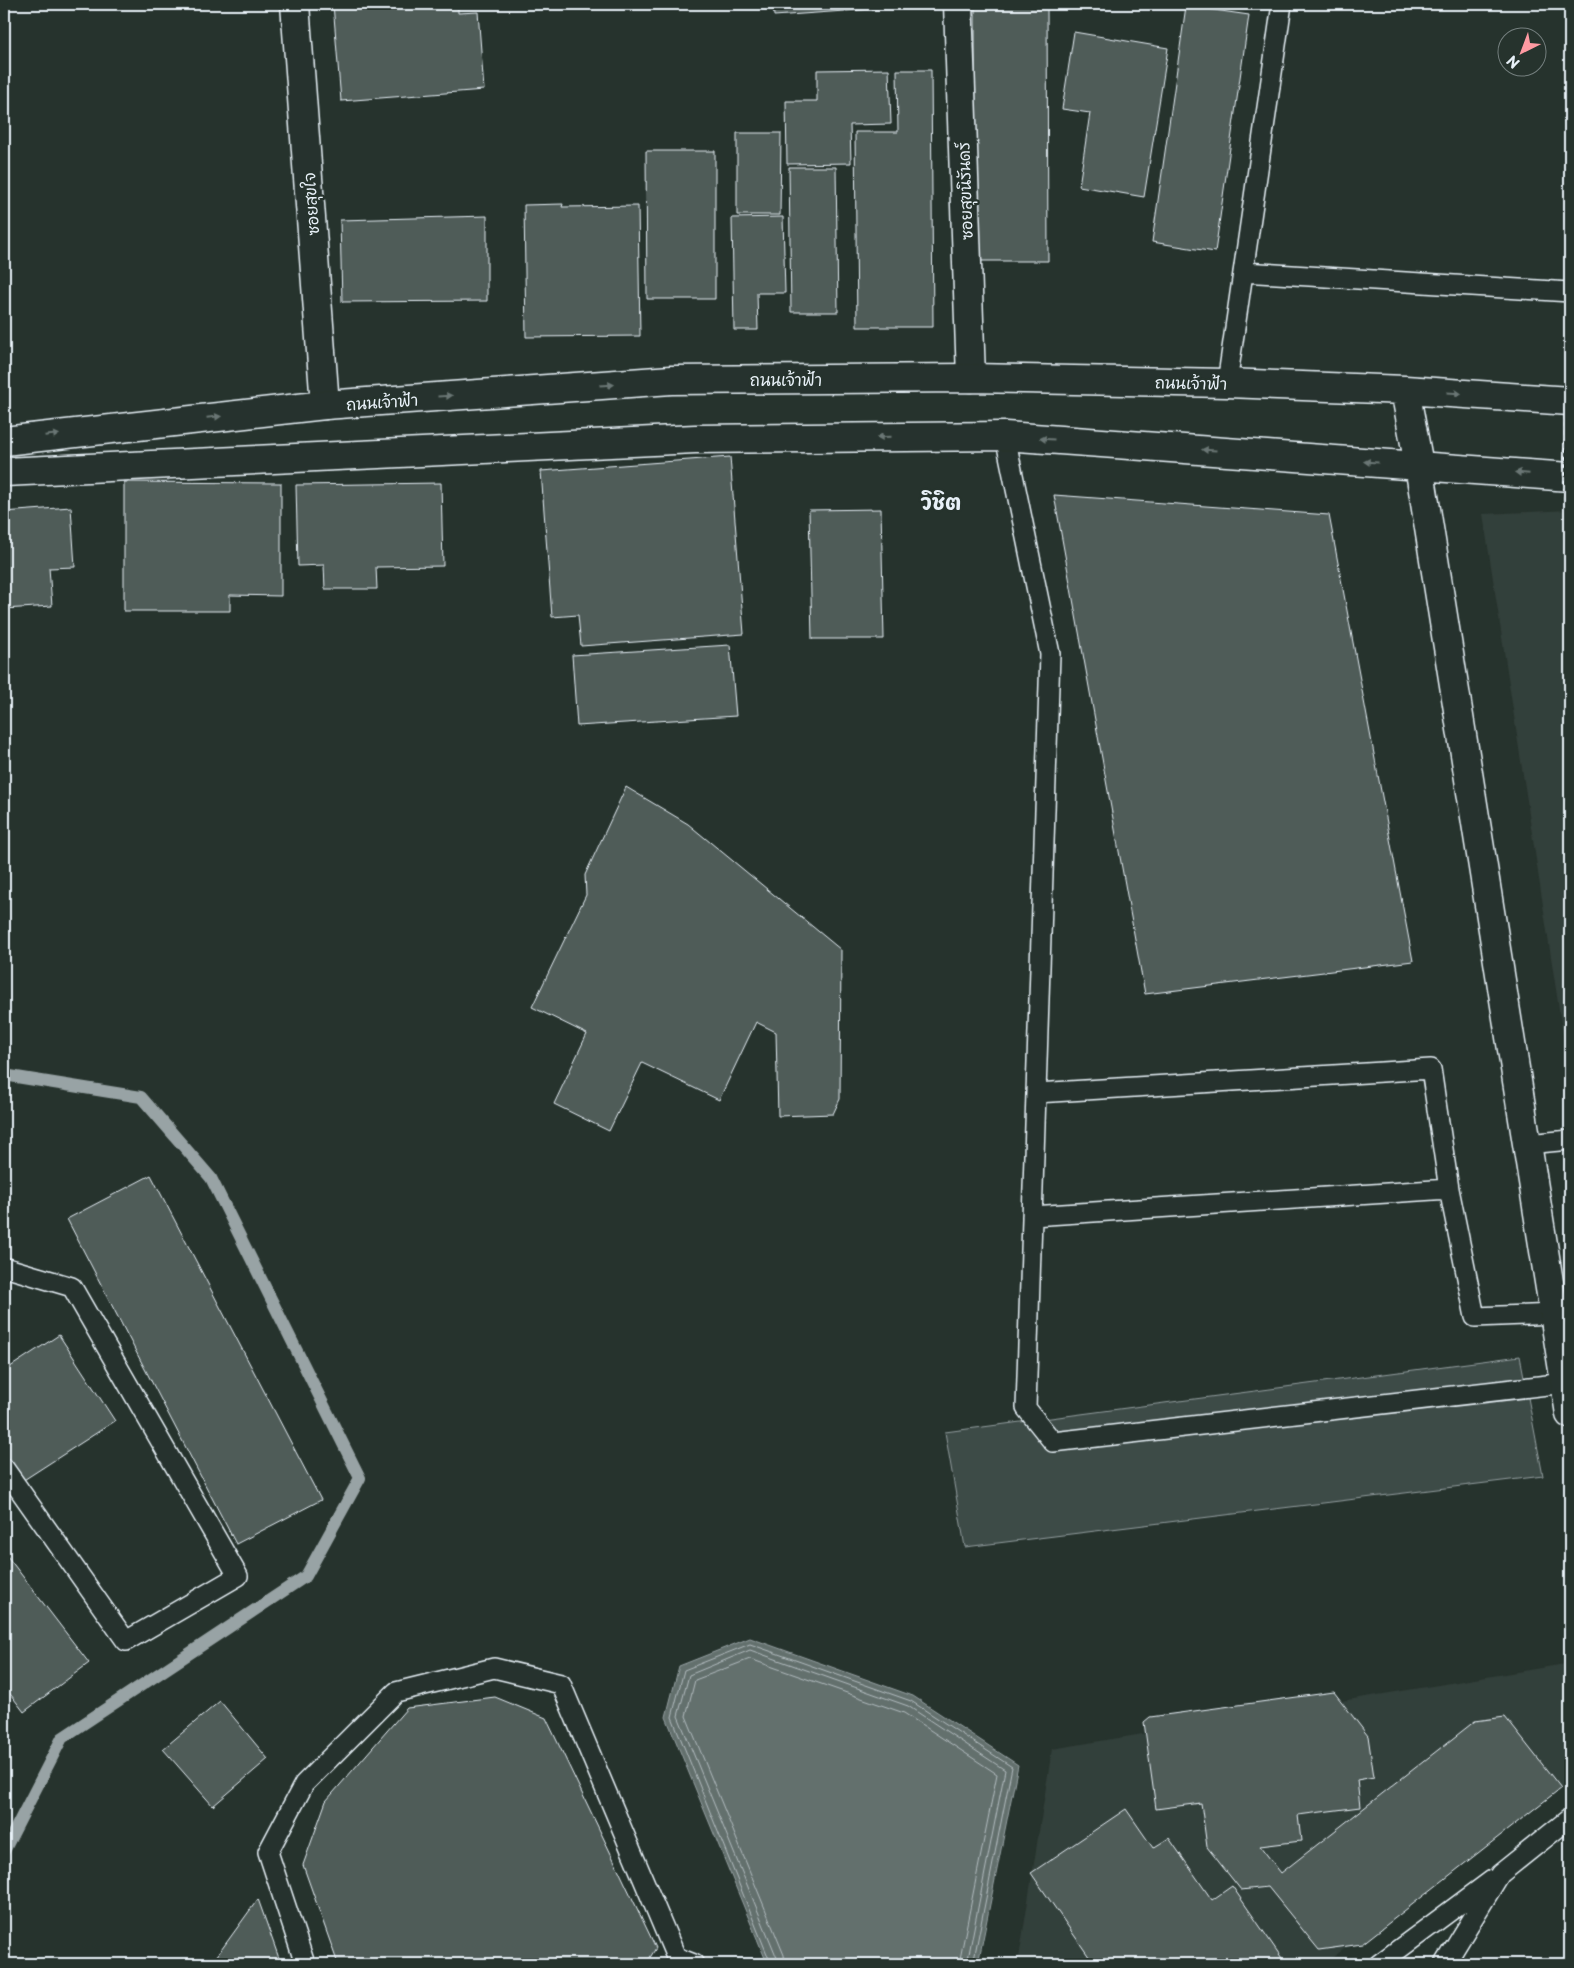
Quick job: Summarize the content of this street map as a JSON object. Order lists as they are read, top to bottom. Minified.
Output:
{"streets":{"main road":["ซอยสุขนิรันดร์","ซอยสุขใจ","ถนนเจ้าฟ้า"]},"crossings":[["ซอยสุขนิรันดร์","ถนนเจ้าฟ้า"],["ซอยสุขใจ","ถนนเจ้าฟ้า"]],"districts":["วิชิต"],"north":"bottom left"}
